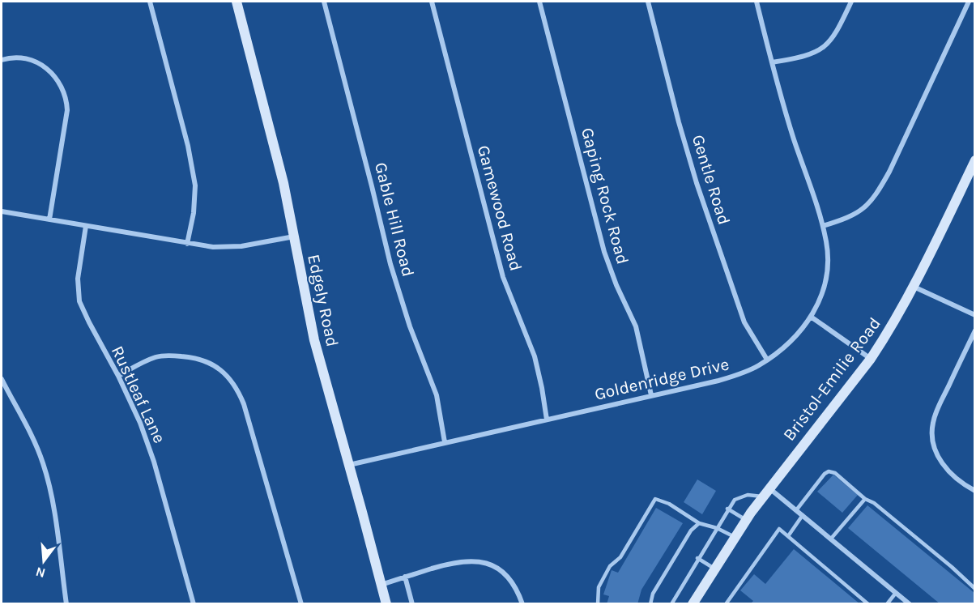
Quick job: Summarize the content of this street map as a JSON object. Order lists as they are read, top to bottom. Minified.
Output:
{"streets":{"main road":["Edgely Road","Bristol-Emilie Road"],"street":["Gentle Road","Gaping Rock Road","Gamewood Road","Gable Hill Road","Goldenridge Drive","Rustleaf Lane"]},"crossings":[["Gentle Road","Goldenridge Drive"],["Gaping Rock Road","Goldenridge Drive"],["Gamewood Road","Goldenridge Drive"],["Gable Hill Road","Goldenridge Drive"],["Edgely Road","Goldenridge Drive"]],"north":"bottom"}
